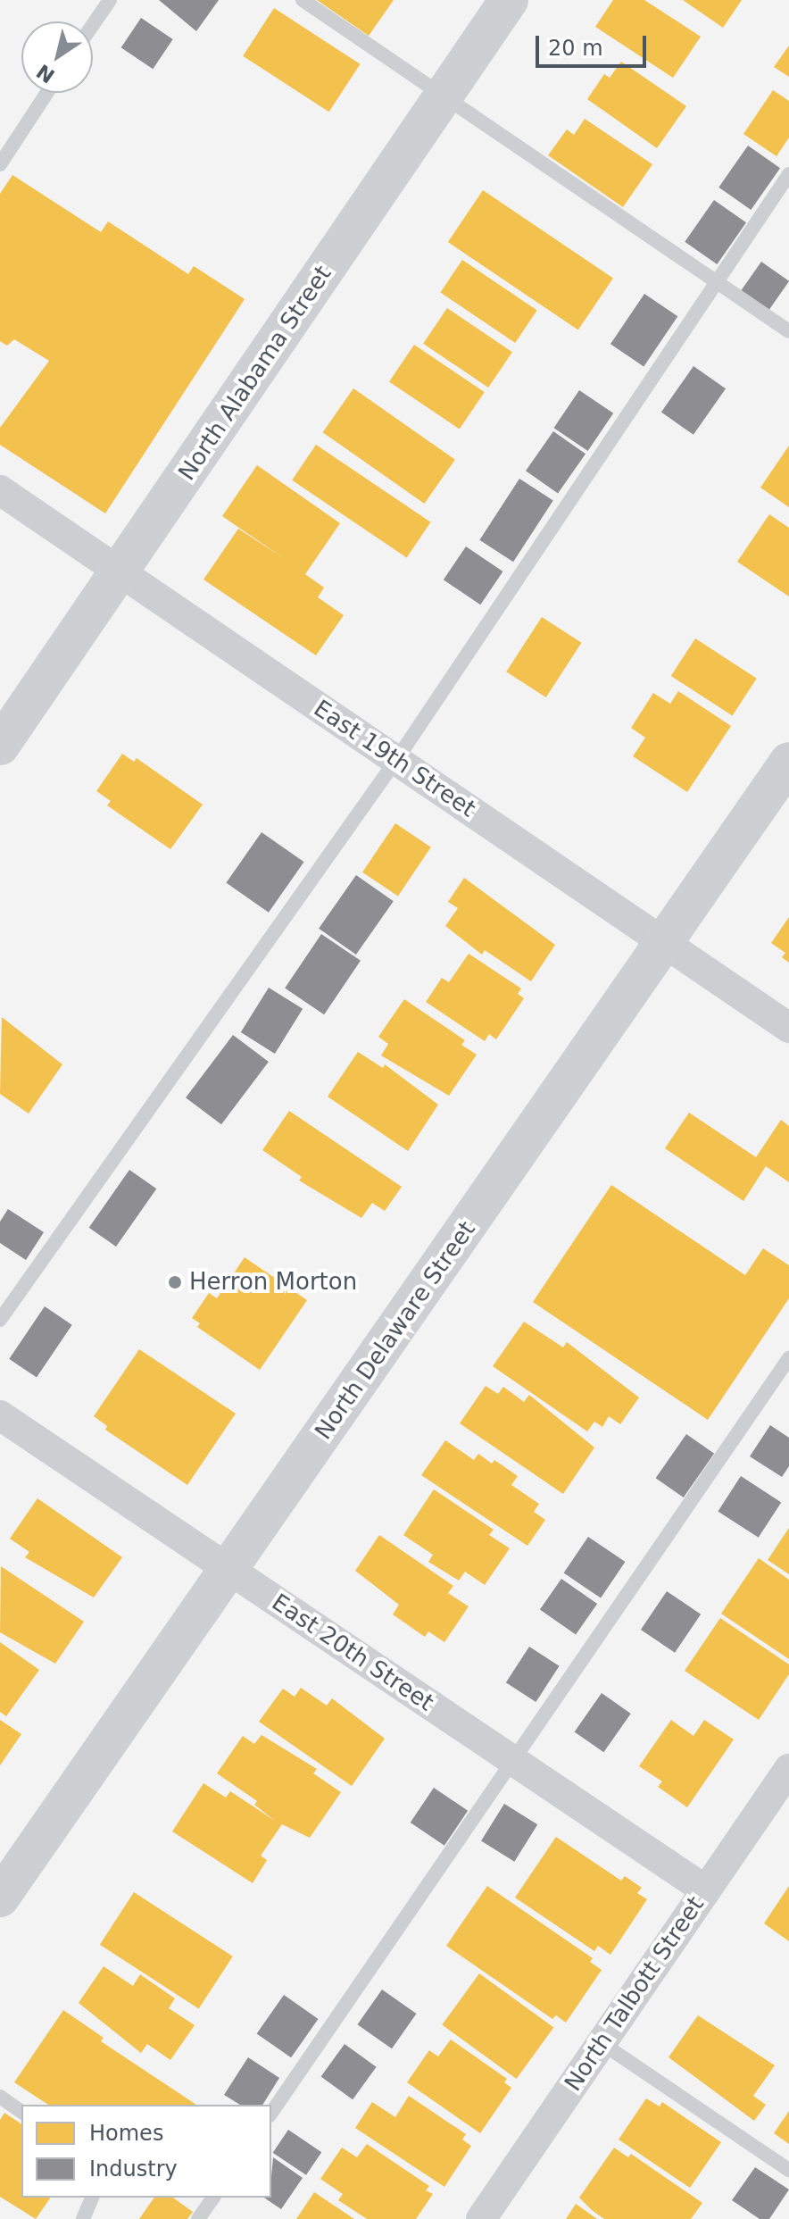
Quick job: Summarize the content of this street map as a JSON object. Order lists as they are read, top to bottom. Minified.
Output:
{"streets":{"main road":["North Alabama Street","North Delaware Street"],"street":["East 19th Street","East 20th Street","North Talbott Street"]},"crossings":[["North Alabama Street","East 19th Street"],["East 19th Street","North Delaware Street"],["North Delaware Street","East 20th Street"],["East 20th Street","North Talbott Street"]],"places":["Herron Morton"],"legend":["Homes","Industry"],"scale_bar":"20 m","north":"bottom left"}
